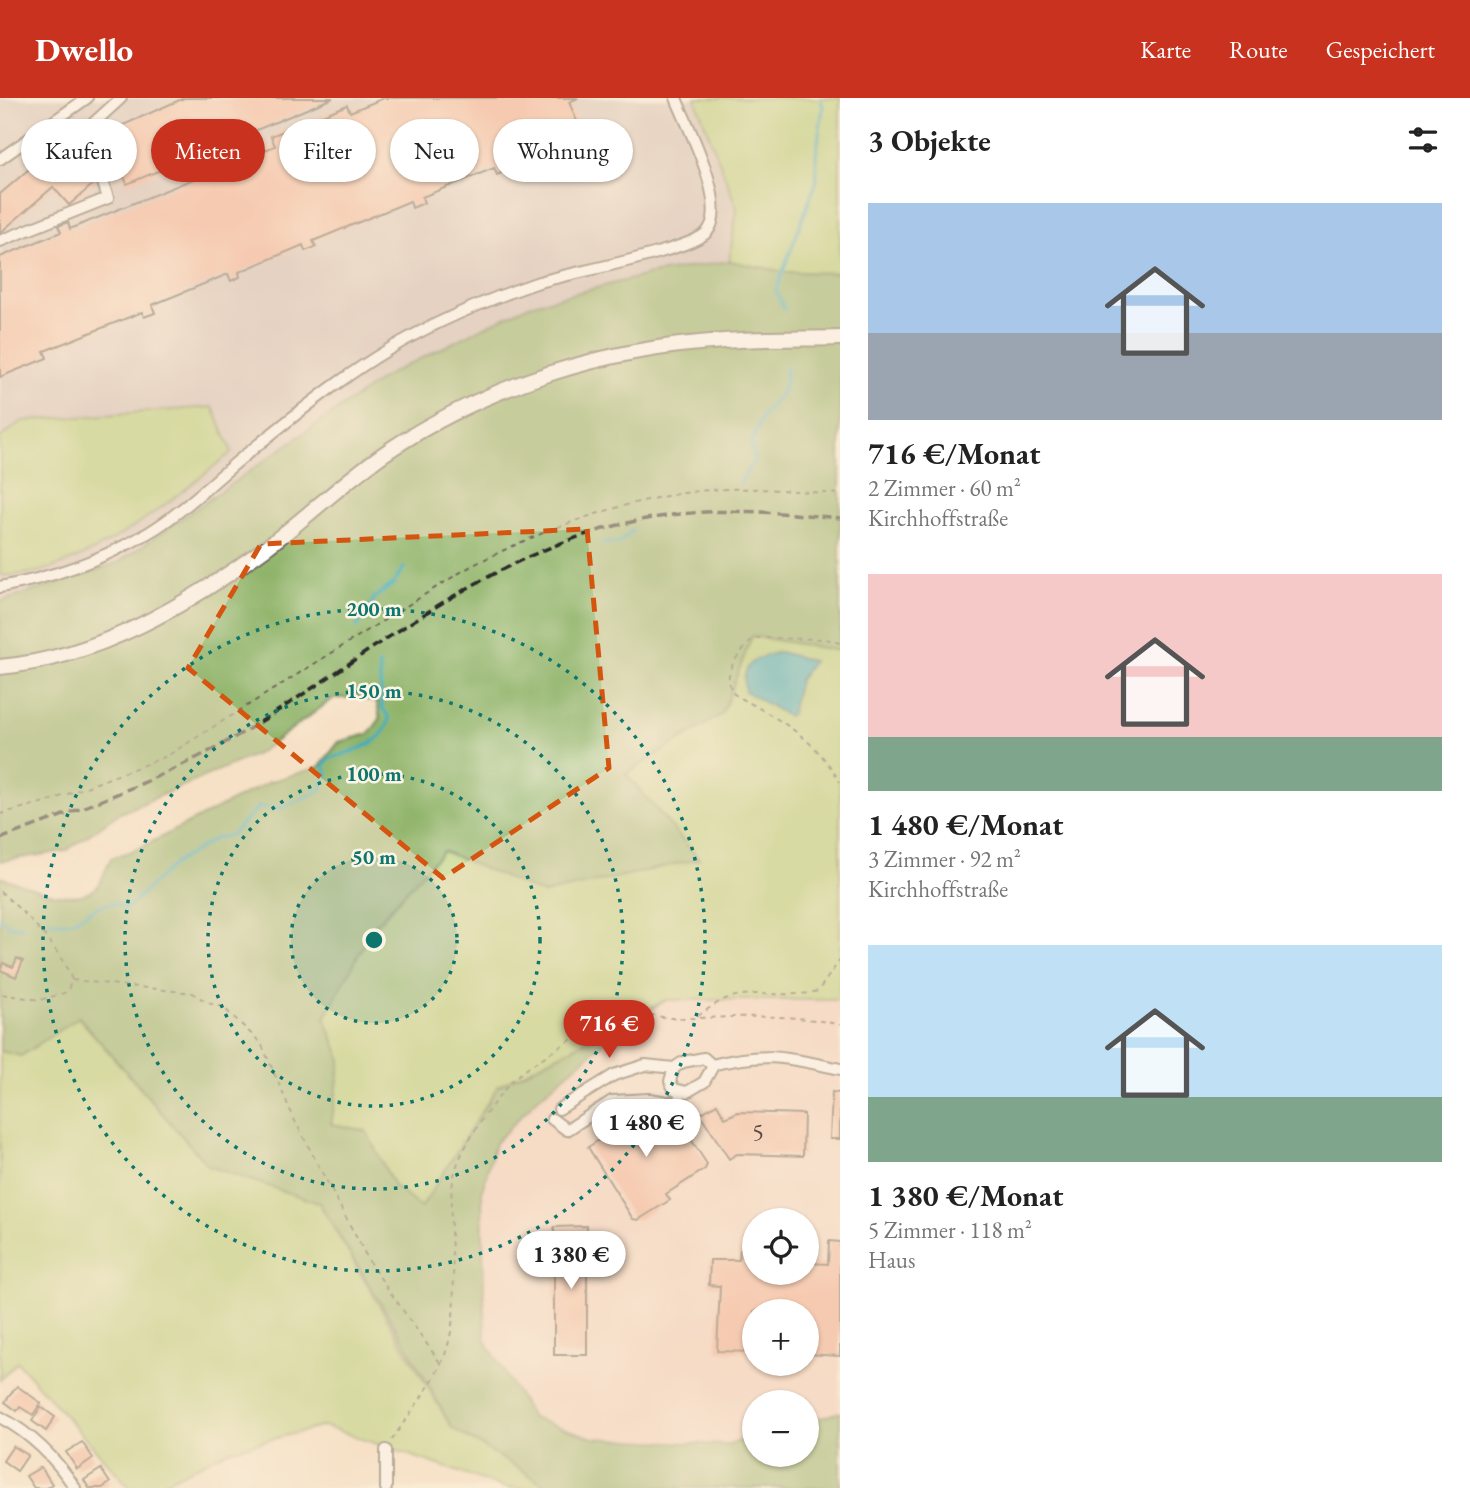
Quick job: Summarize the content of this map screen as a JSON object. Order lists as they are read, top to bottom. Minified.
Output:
{"house_numbers":["5"],"page":{"header":"Dwello","nav":["Karte","Route","Gespeichert"],"heading":"3 Objekte","chip":["Kaufen","Mieten","Filter","Neu","Wohnung"],"list":[{"name":"716 €/Monat","note":"2 Zimmer · 60 m² · Kirchhoffstraße"},{"name":"1 480 €/Monat","note":"3 Zimmer · 92 m² · Kirchhoffstraße"},{"name":"1 380 €/Monat","note":"5 Zimmer · 118 m² · Haus"}],"price":["716 €","1 480 €","1 380 €"],"map_buttons":["+","−"]},"rings":["200 m","150 m","100 m","50 m"]}
